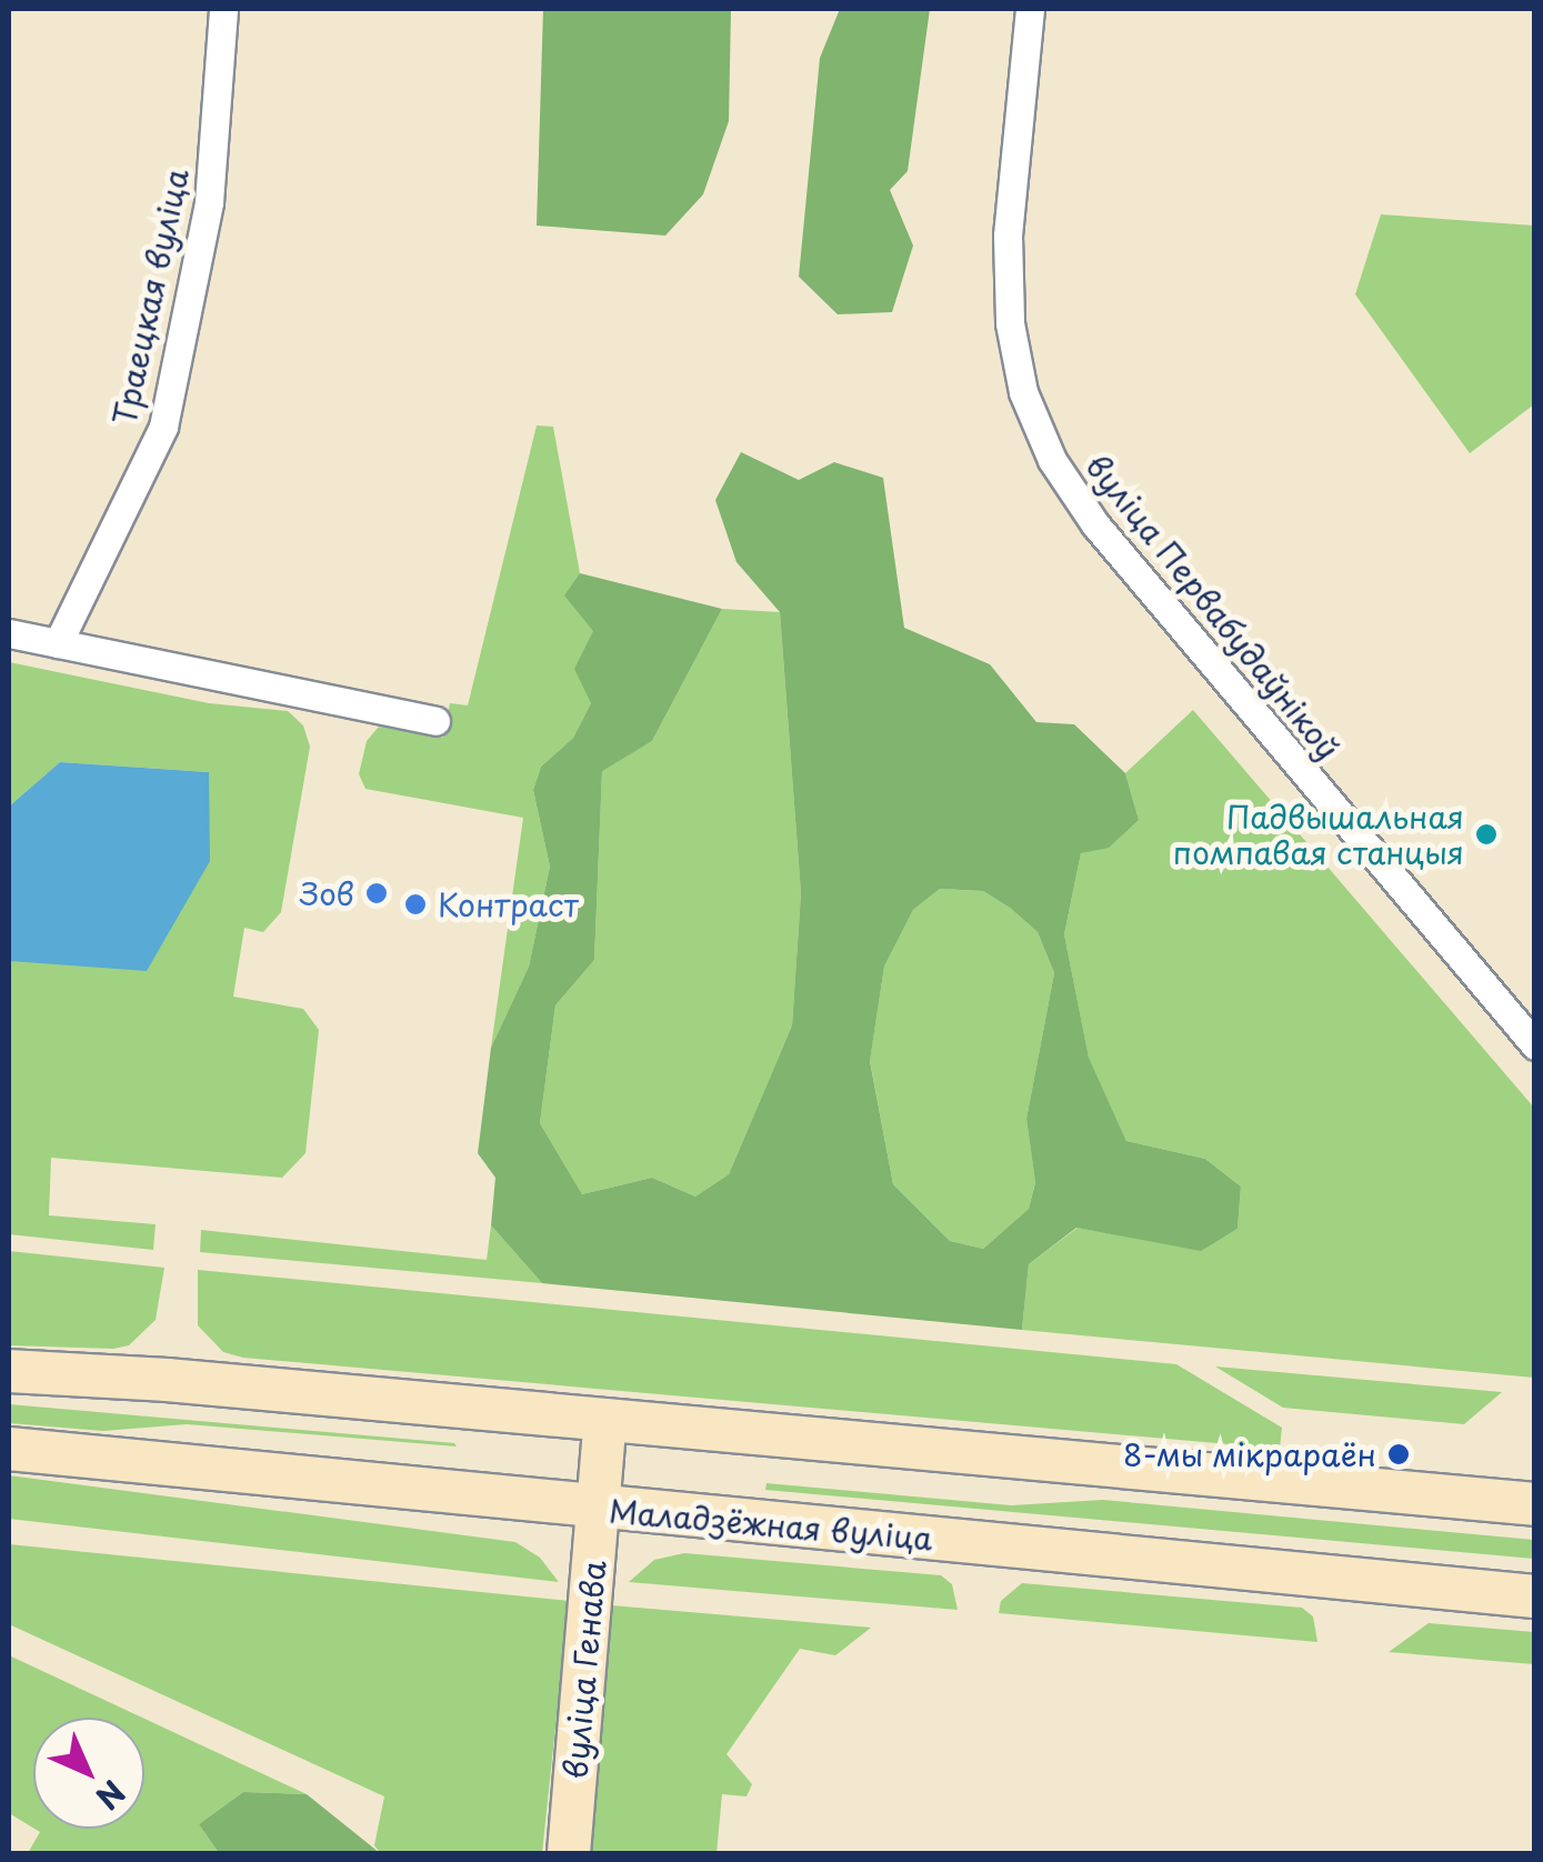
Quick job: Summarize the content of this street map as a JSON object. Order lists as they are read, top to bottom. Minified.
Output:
{"streets":{"main road":["Маладзёжная вуліца","вуліца Генава"],"street":["Траецкая вуліца","вуліца Первабудаўнікоў"]},"crossings":[["Маладзёжная вуліца","вуліца Генава"]],"places":["Падвышальная помпавая станцыя","Зов","Контраст","8-мы мікрараён"],"north":"bottom right"}
